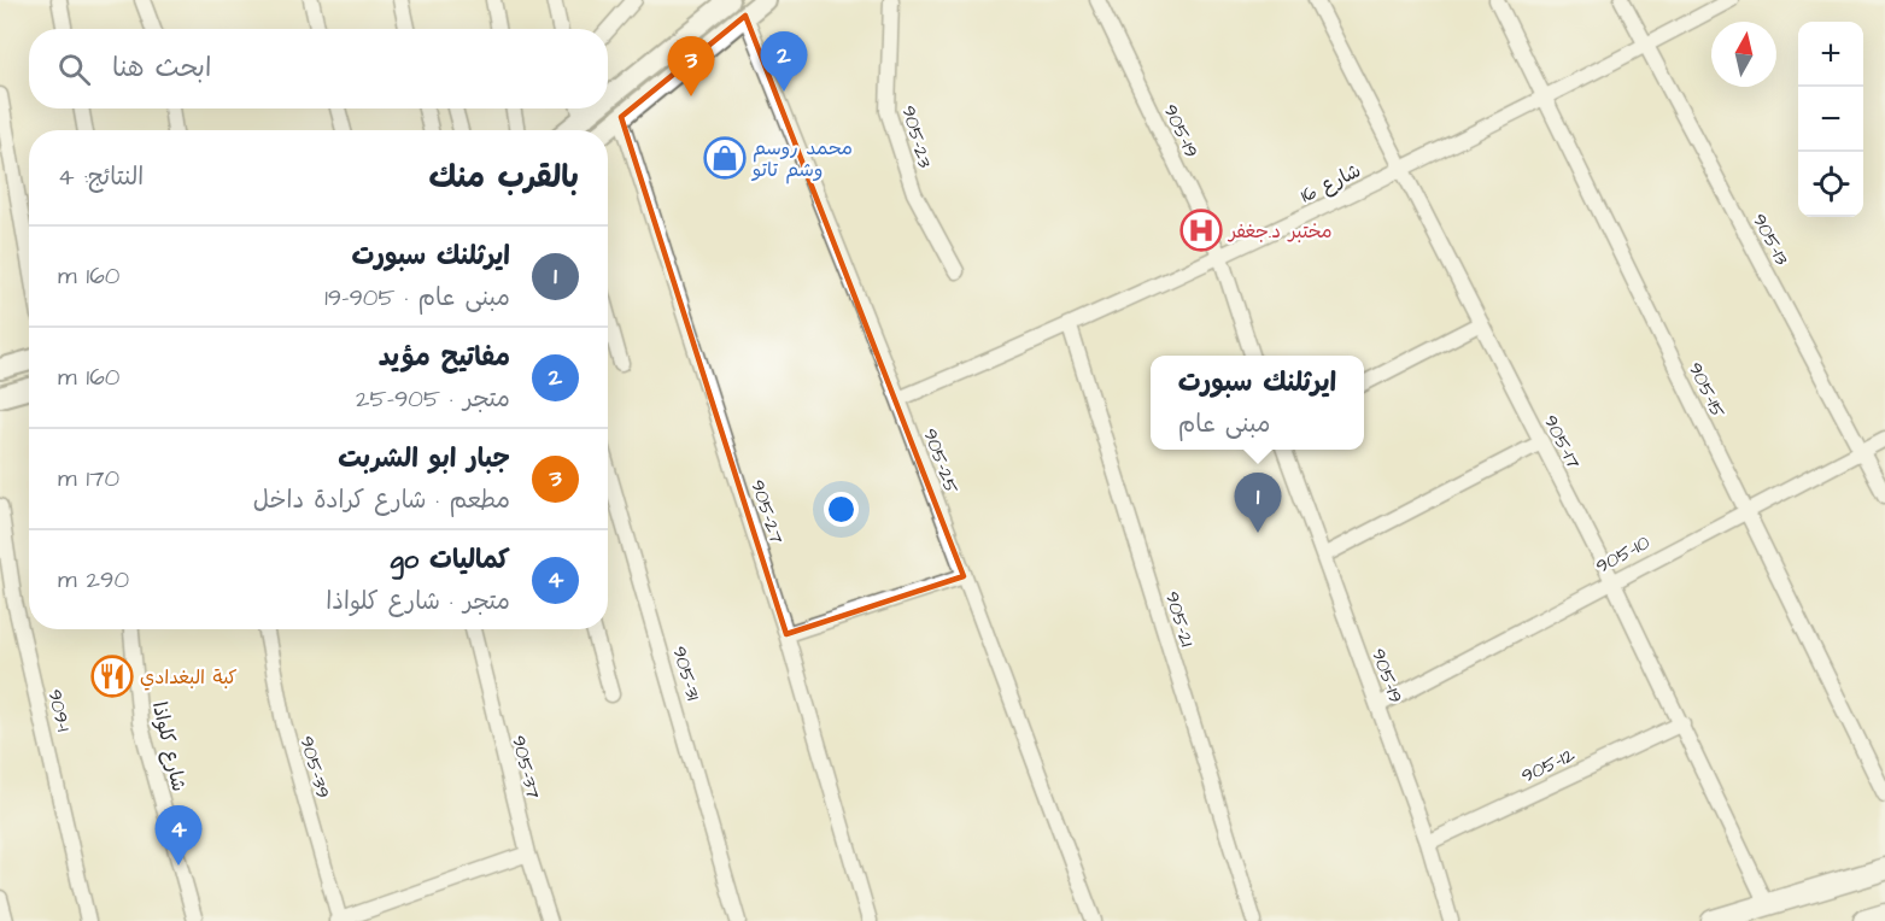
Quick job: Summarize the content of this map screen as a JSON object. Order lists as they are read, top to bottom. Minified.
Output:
{"streets":{"street":["905-19","905-23","شارع 16","905-13","905-15","905-17","905-25","905-27","905-10","905-21","905-31","909-1","شارع كلواذا","905-12","905-39","905-37"]},"crossings":[["905-19","شارع 16"],["905-19","905-10"],["905-19","905-12"],["شارع 16","905-13"],["شارع 16","905-15"],["شارع 16","905-17"],["شارع 16","905-25"],["شارع 16","905-21"],["905-13","905-10"],["905-15","905-10"],["905-17","905-10"],["905-17","905-12"]],"places":{"shop":["محمد روسم وشم تاتو"],"hospital":["مختبر د.جغفر"],"restaurant":["كبة البغدادي"]},"north":"top","page":{"map_buttons":["+","−"],"search":"ابحث هنا","pins":["2","3","1","4"],"heading":["بالقرب منك","النتائج: 4"],"list":[{"mark":"1","name":"ايرثلنك سبورت","note":"مبنى عام · 905-19","value":"160 m"},{"mark":"2","name":"مفاتيح مؤيد","note":"متجر · 905-25","value":"160 m"},{"mark":"3","name":"جبار ابو الشربت","note":"مطعم · شارع كرادة داخل","value":"170 m"},{"mark":"4","name":"كماليات go","note":"متجر · شارع كلواذا","value":"290 m"}],"popup":["ايرثلنك سبورت","مبنى عام"]}}
